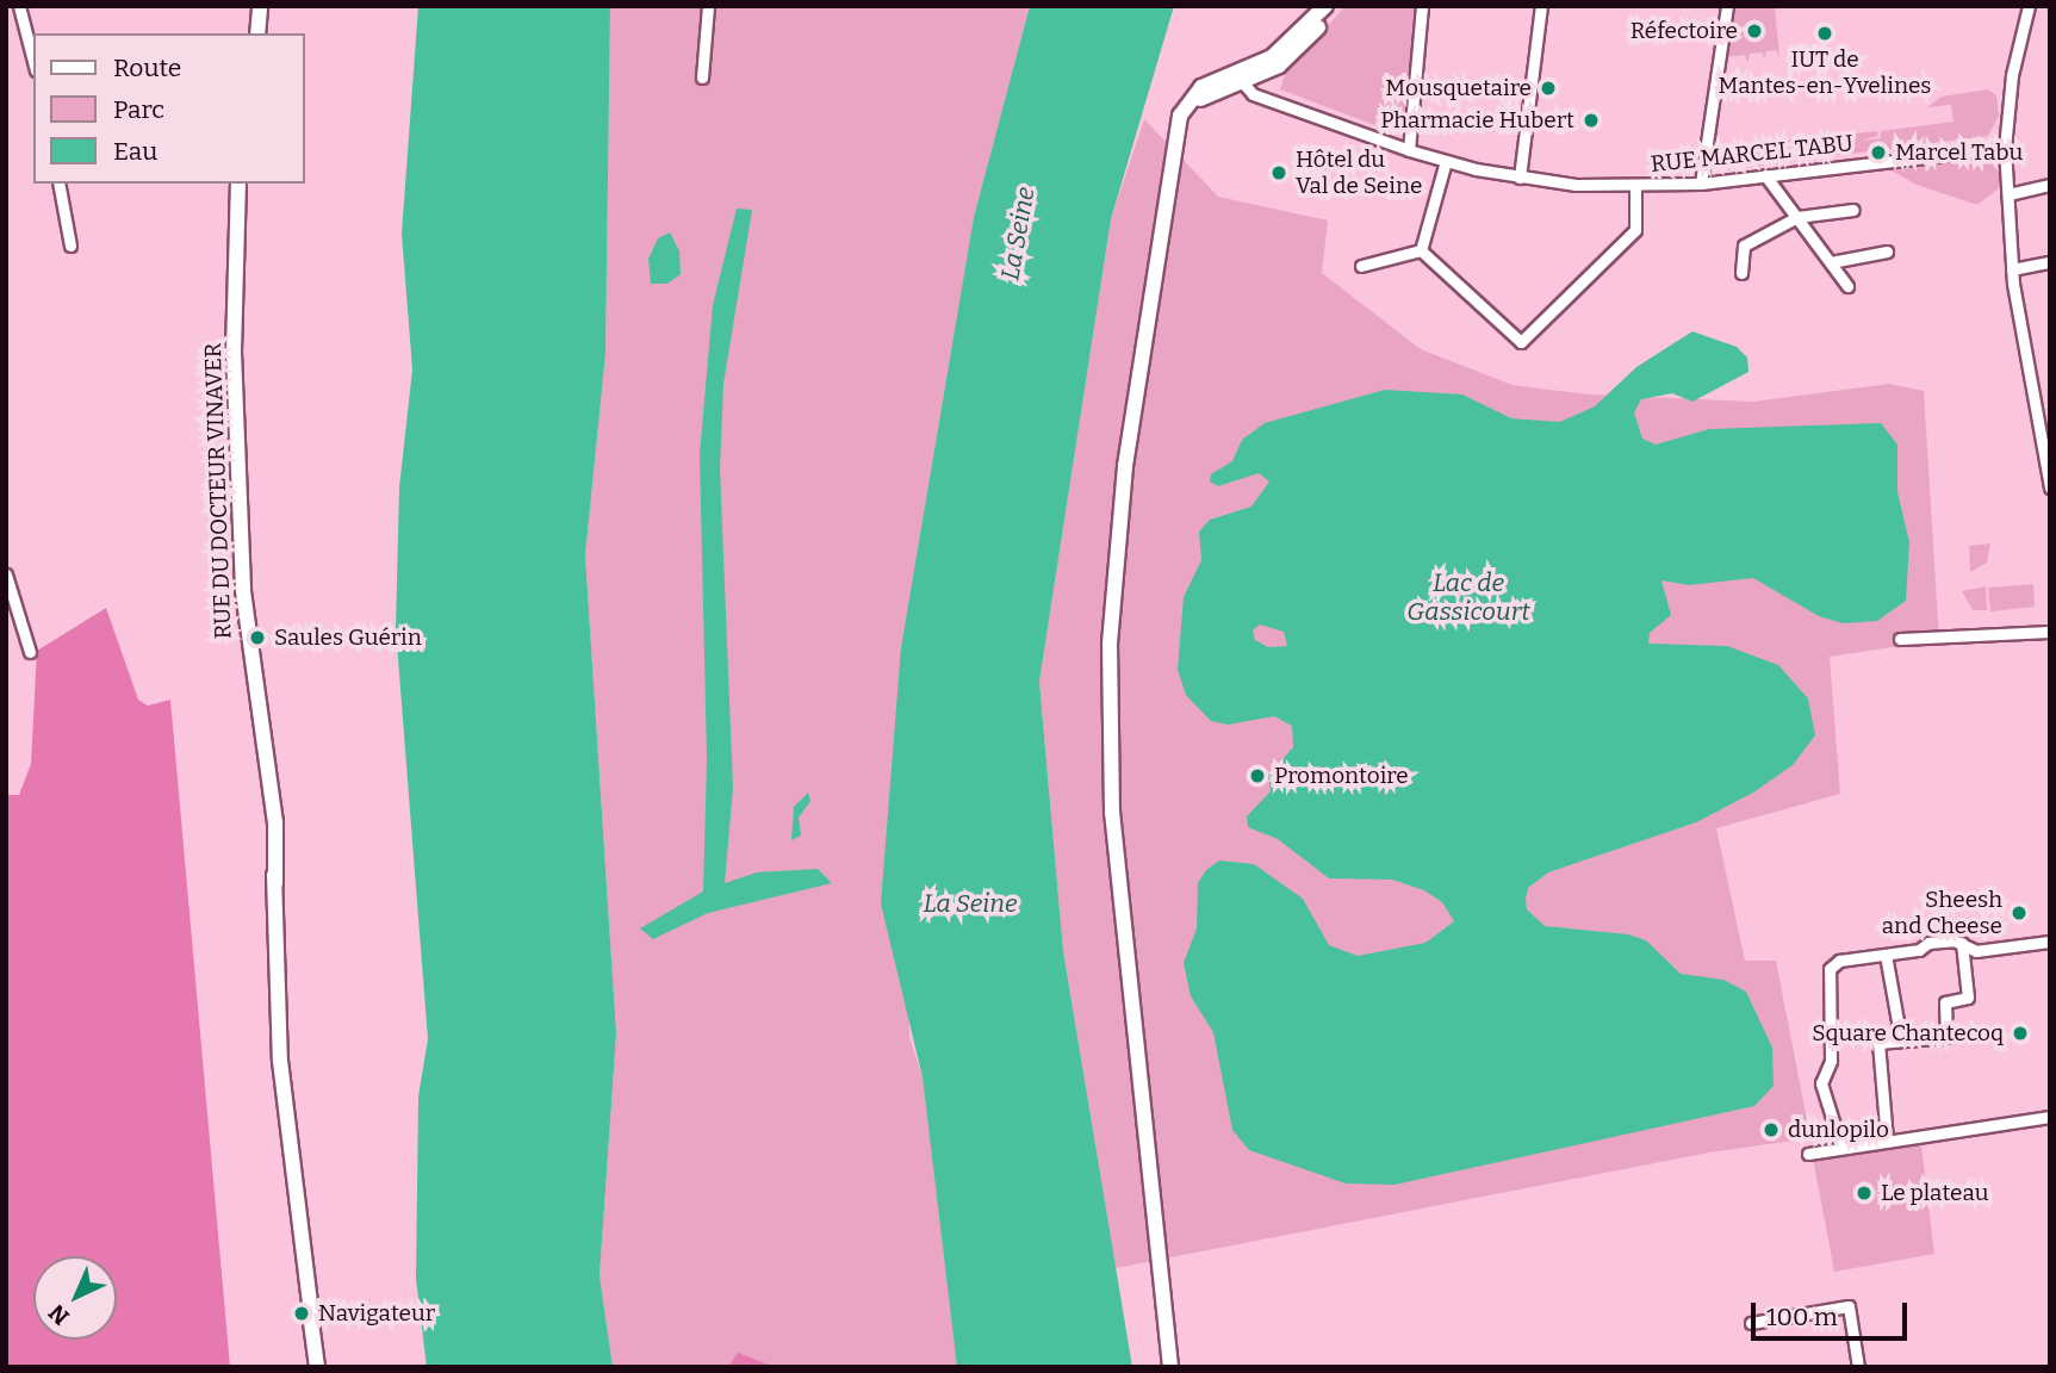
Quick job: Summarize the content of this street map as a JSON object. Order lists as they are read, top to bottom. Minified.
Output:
{"streets":{"main road":["RUE DU DOCTEUR VINAVER"],"street":["RUE MARCEL TABU"]},"water":["La Seine","Lac de Gassicourt"],"places":["Réfectoire","IUT de Mantes-en-Yvelines","Mousquetaire","Pharmacie Hubert","Marcel Tabu","Hôtel du Val de Seine","Saules Guérin","Promontoire","Sheesh and Cheese","Square Chantecoq","dunlopilo","Le plateau","Navigateur"],"legend":["Route","Parc","Eau"],"scale_bar":"100 m","north":"bottom left"}
